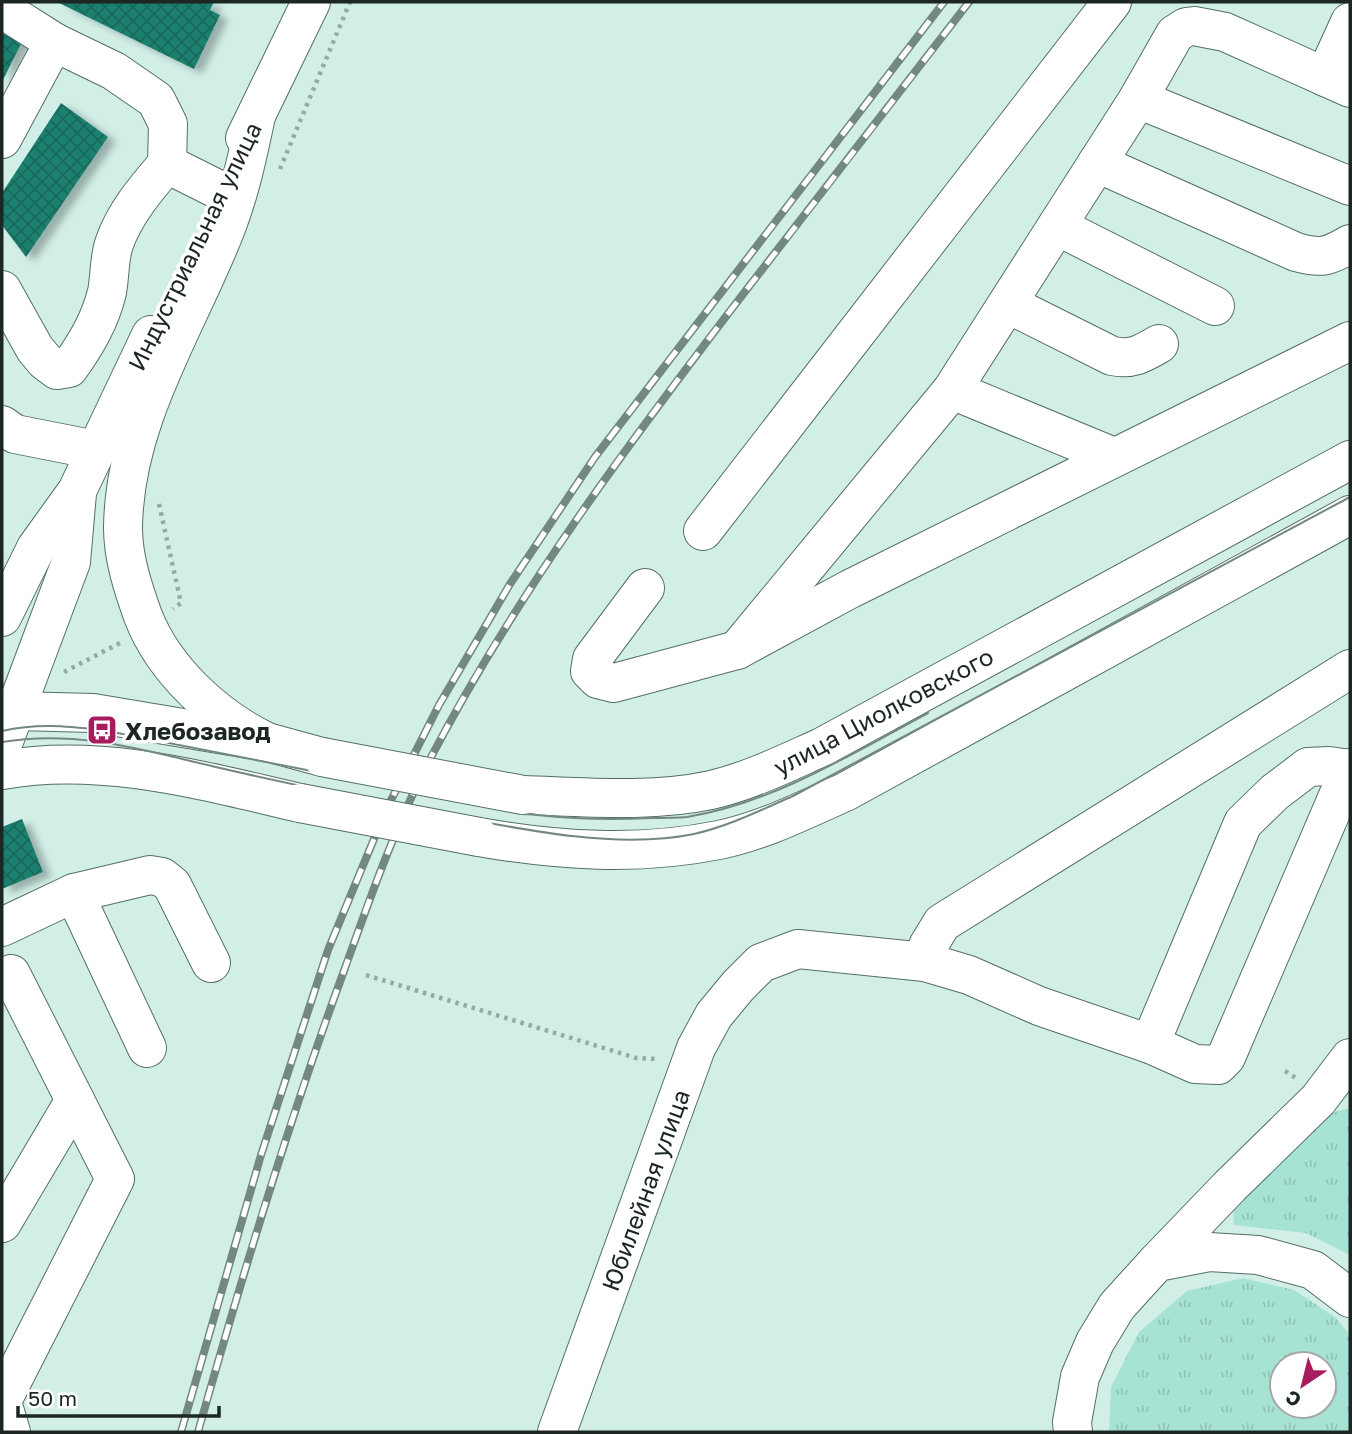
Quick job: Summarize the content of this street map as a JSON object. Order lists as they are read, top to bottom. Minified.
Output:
{"streets":{"main road":["Индустриальная улица","улица Циолковского","Юбилейная улица"]},"crossings":[["Индустриальная улица","улица Циолковского"]],"places":{"bus stop":["Хлебозавод"]},"scale_bar":"50 m","north":"bottom left"}
